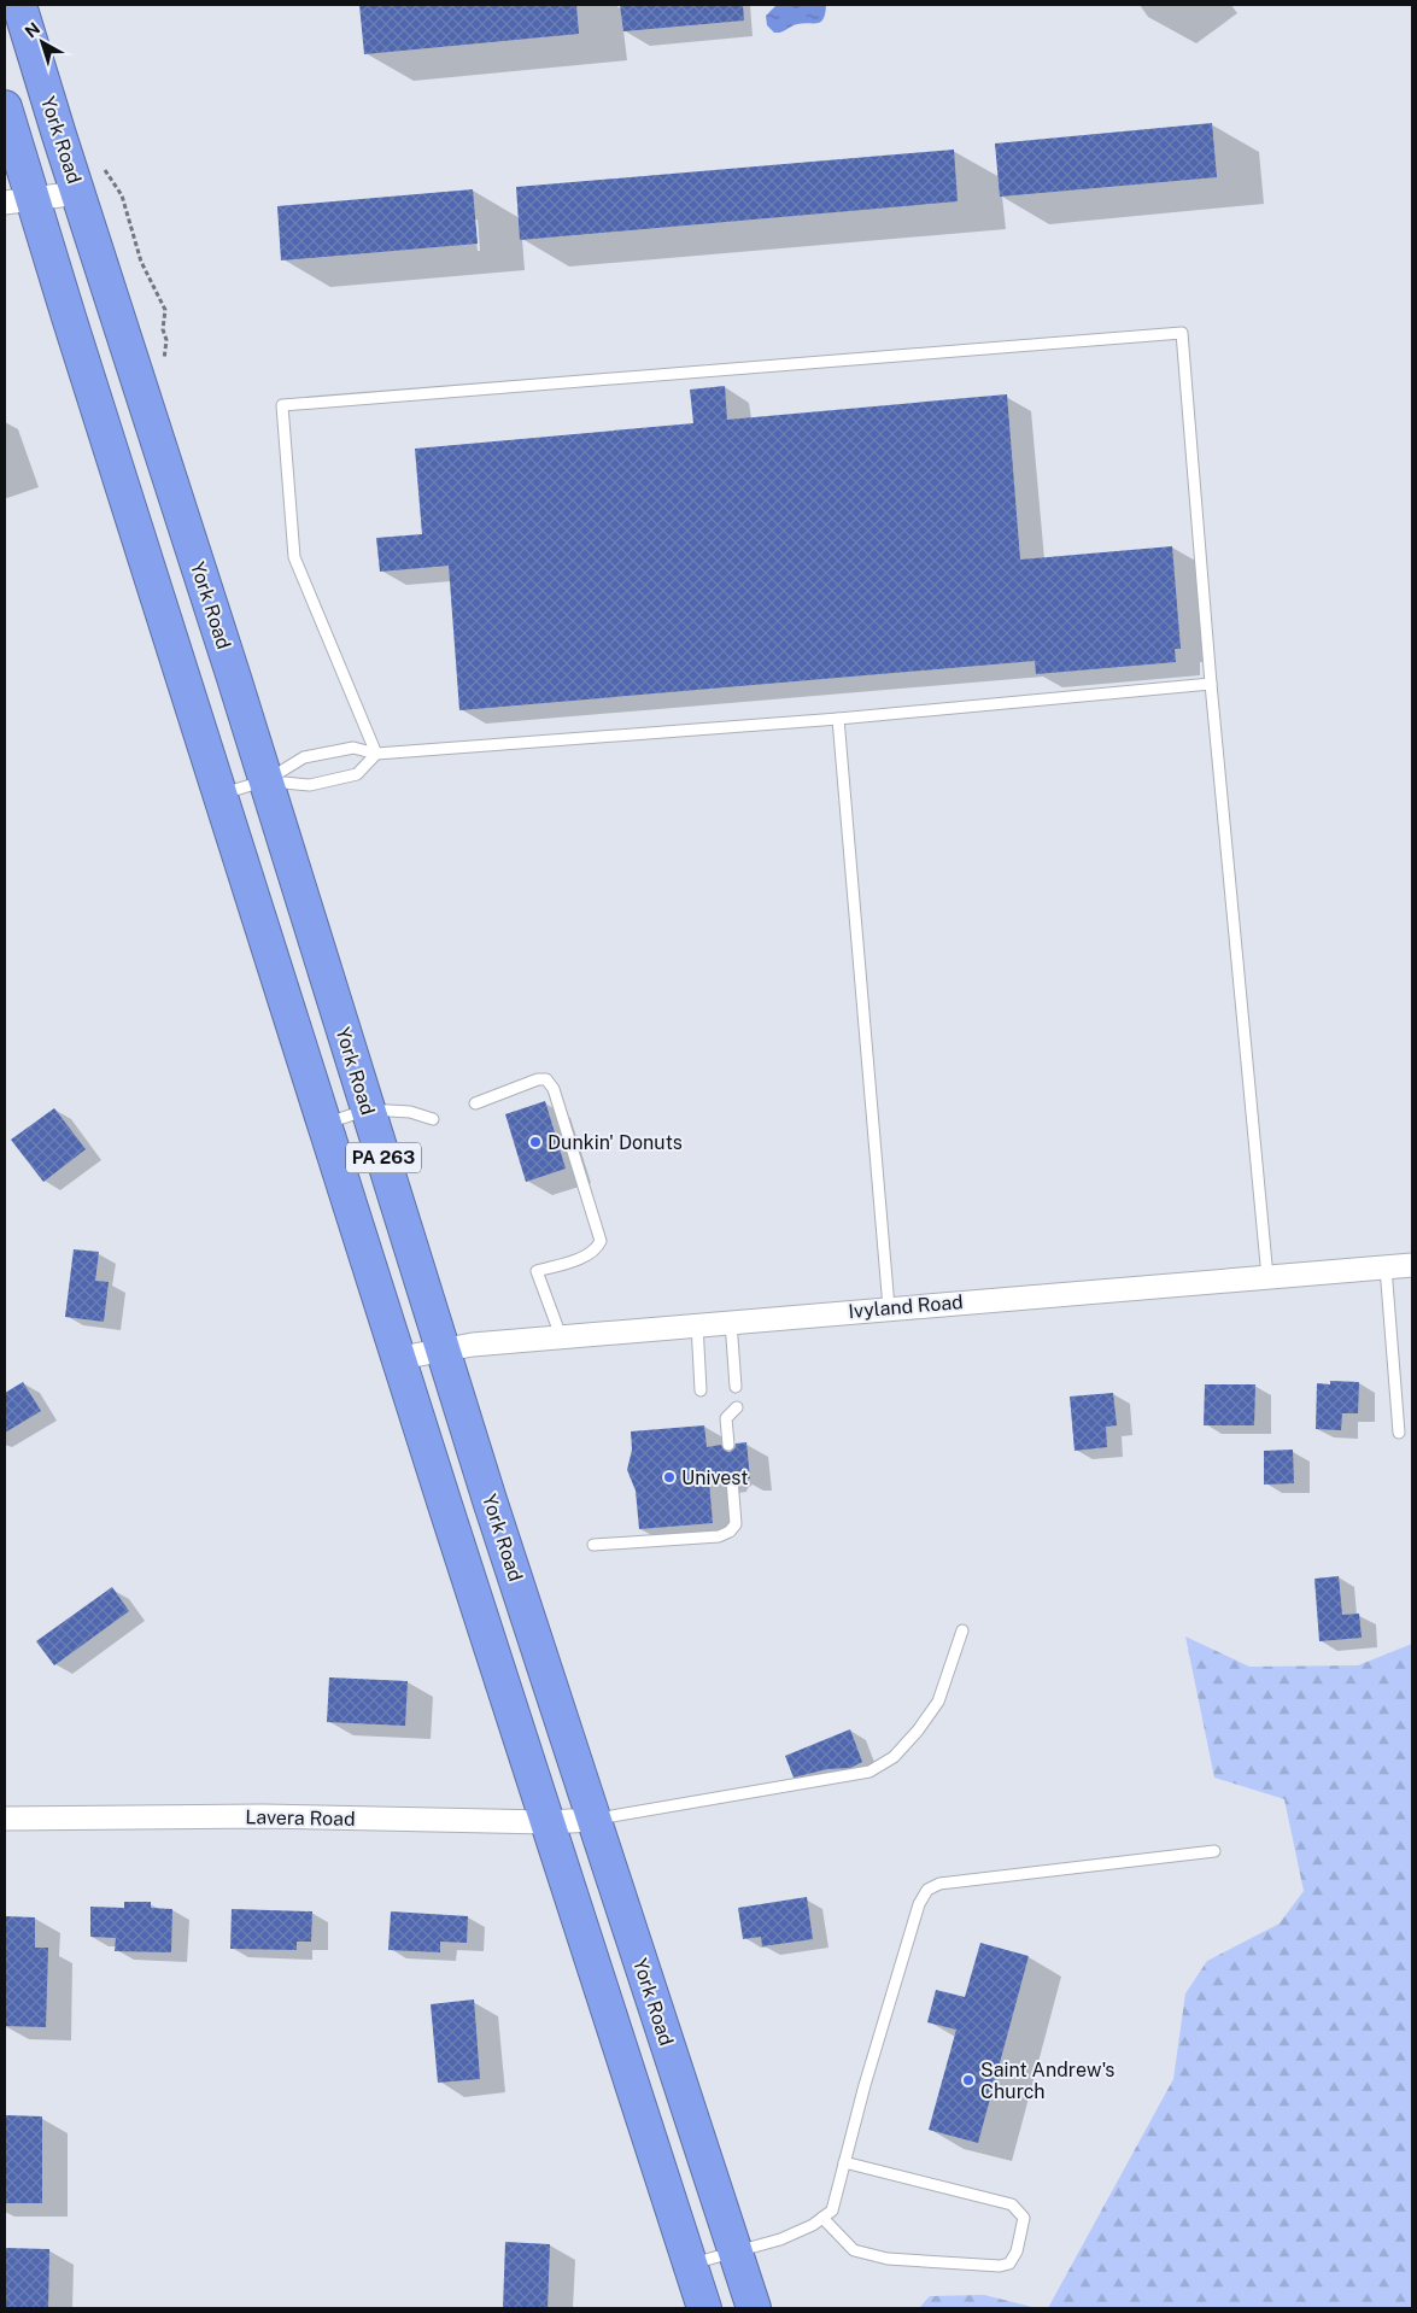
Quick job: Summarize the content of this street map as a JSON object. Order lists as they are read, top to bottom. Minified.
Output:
{"streets":{"highway":["York Road","PA 263"],"street":["Ivyland Road","Lavera Road"]},"crossings":[["York Road","Ivyland Road"],["York Road","Lavera Road"],["PA 263","Ivyland Road"],["PA 263","Lavera Road"]],"places":["Dunkin' Donuts","Univest","Saint Andrew's Church"],"north":"top left"}
